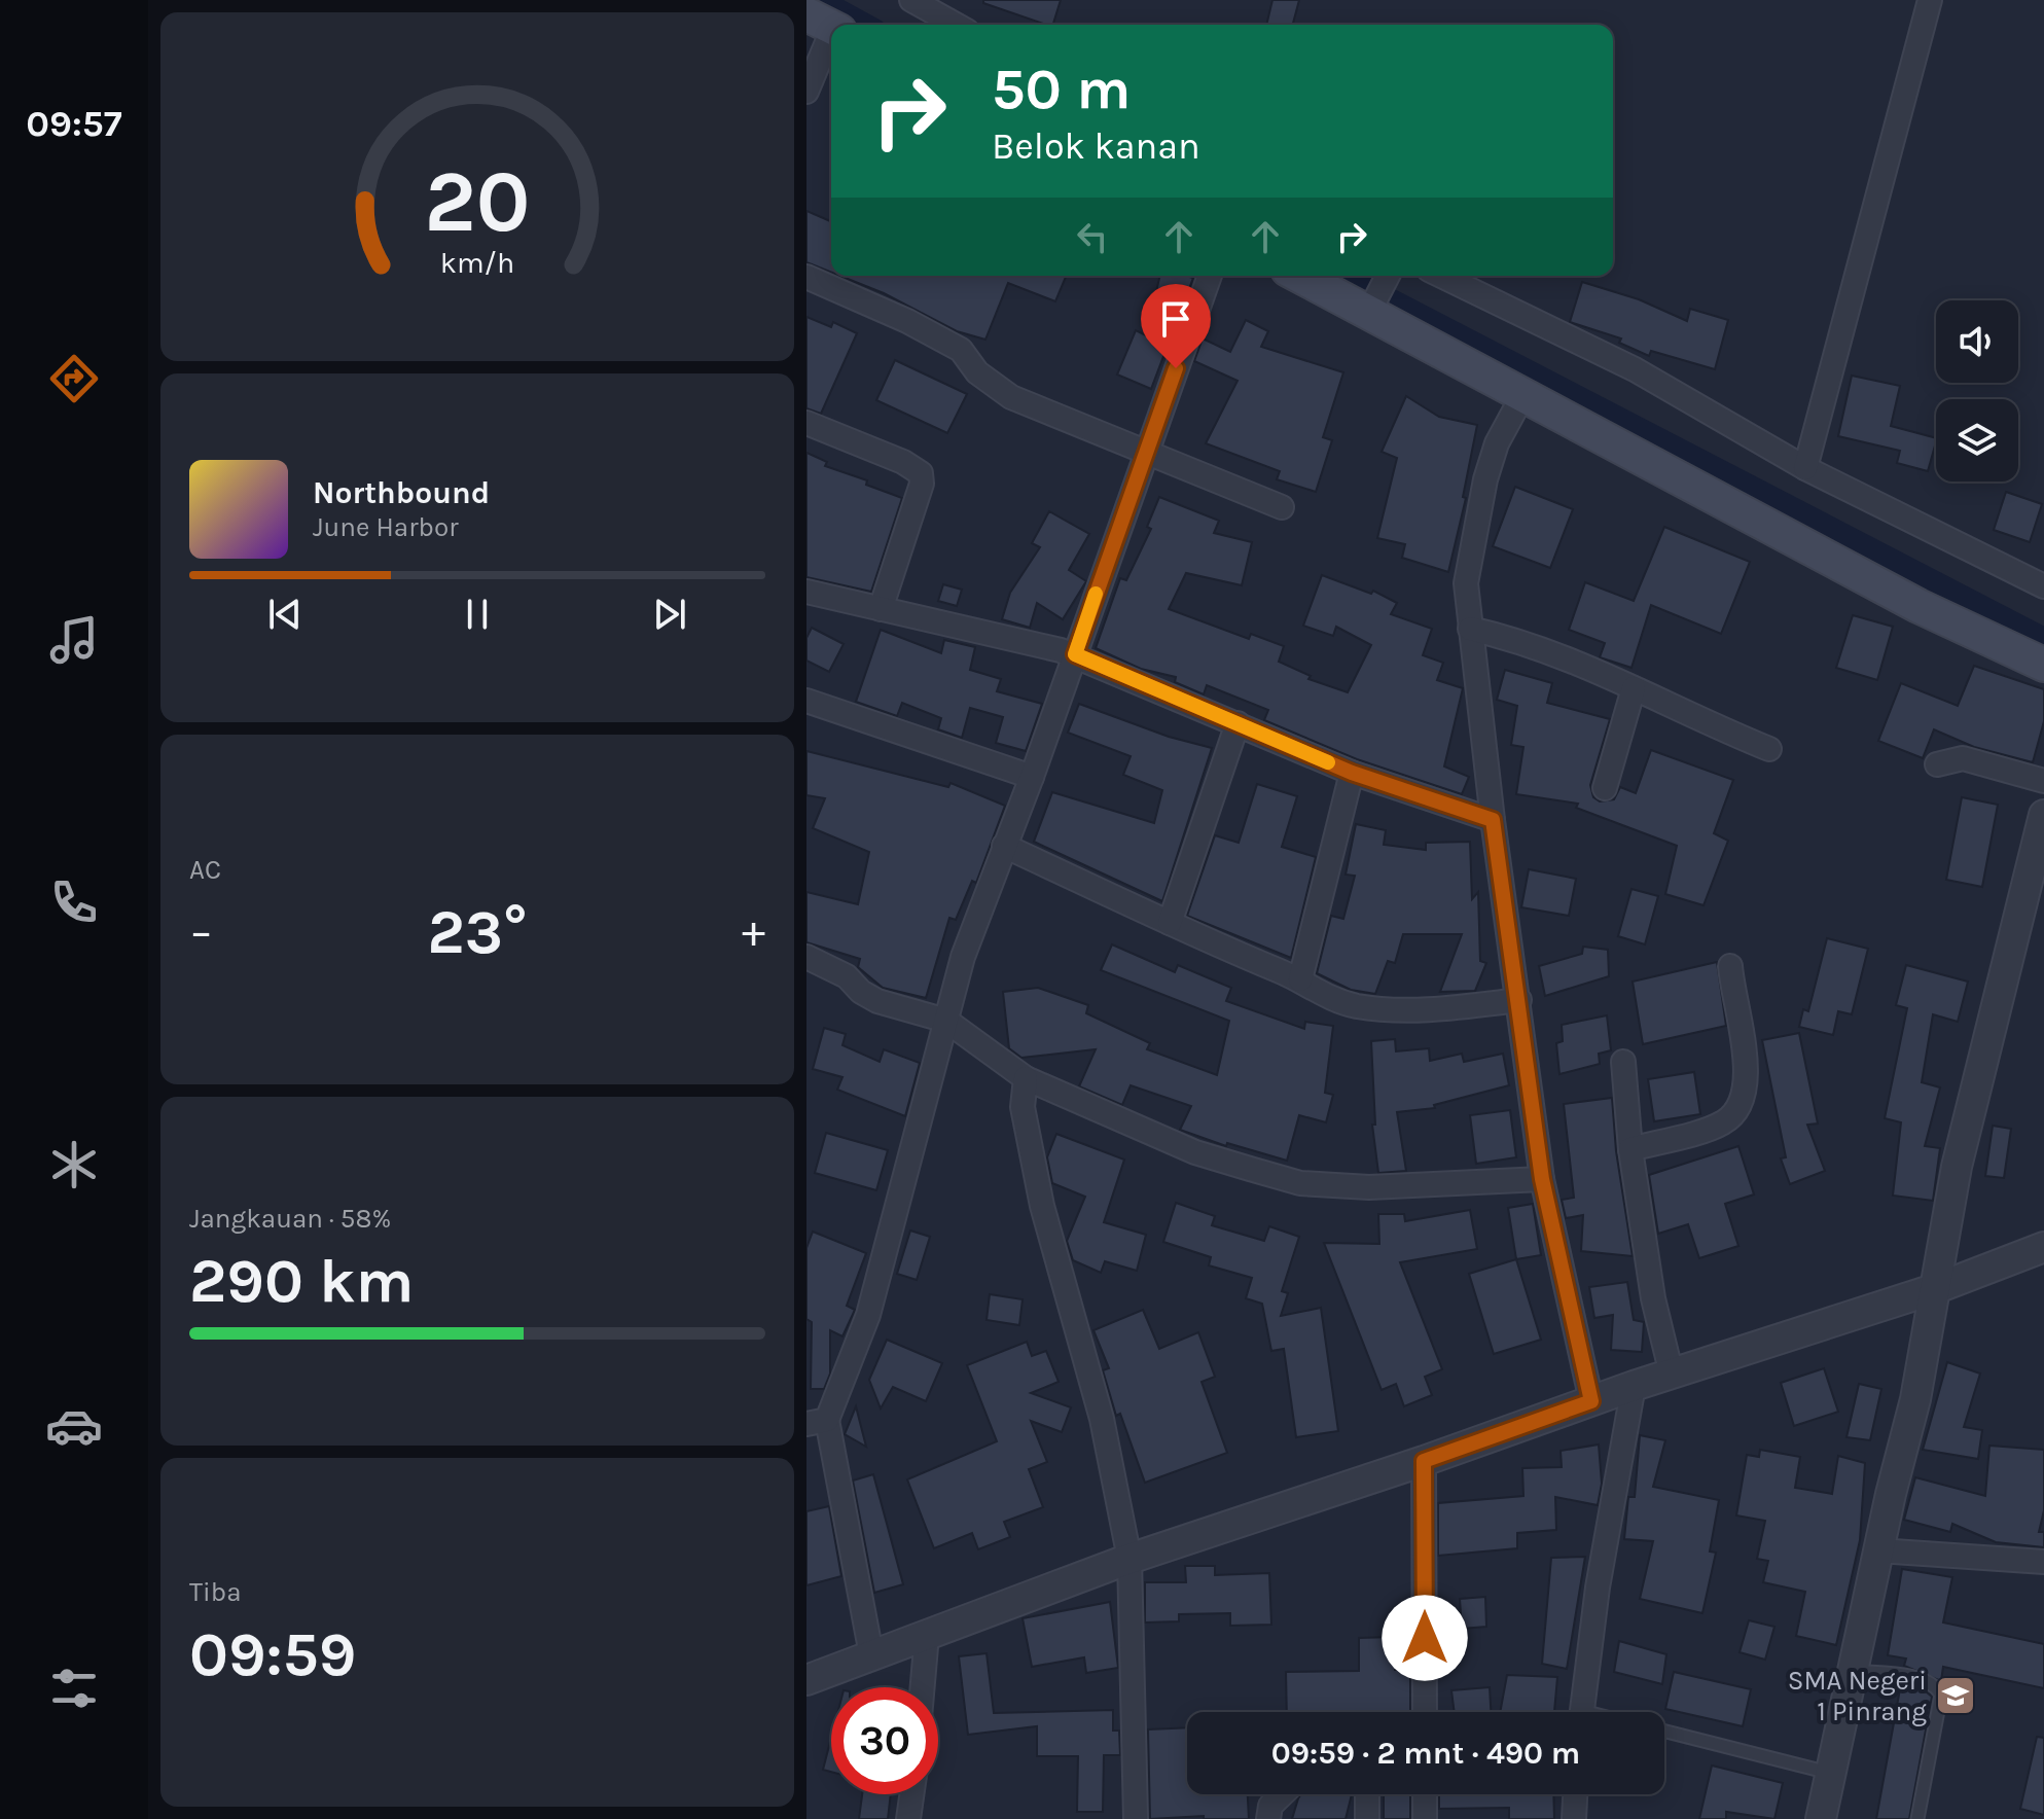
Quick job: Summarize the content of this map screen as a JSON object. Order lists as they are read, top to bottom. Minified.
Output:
{"places":{"school or university":["SMA Negeri 1 Pinrang"]},"page":{"tabs":"09:57","turn":["50 m","Belok kanan"],"song":["Northbound","June Harbor"],"tile":["AC",["Jangkauan · 58%","290 km"],["Tiba","09:59"]],"heat":["−","23°","+"],"limit":"30","trip":"09:59 · 2 mnt · 490 m","gauge":["20","km/h"]}}
